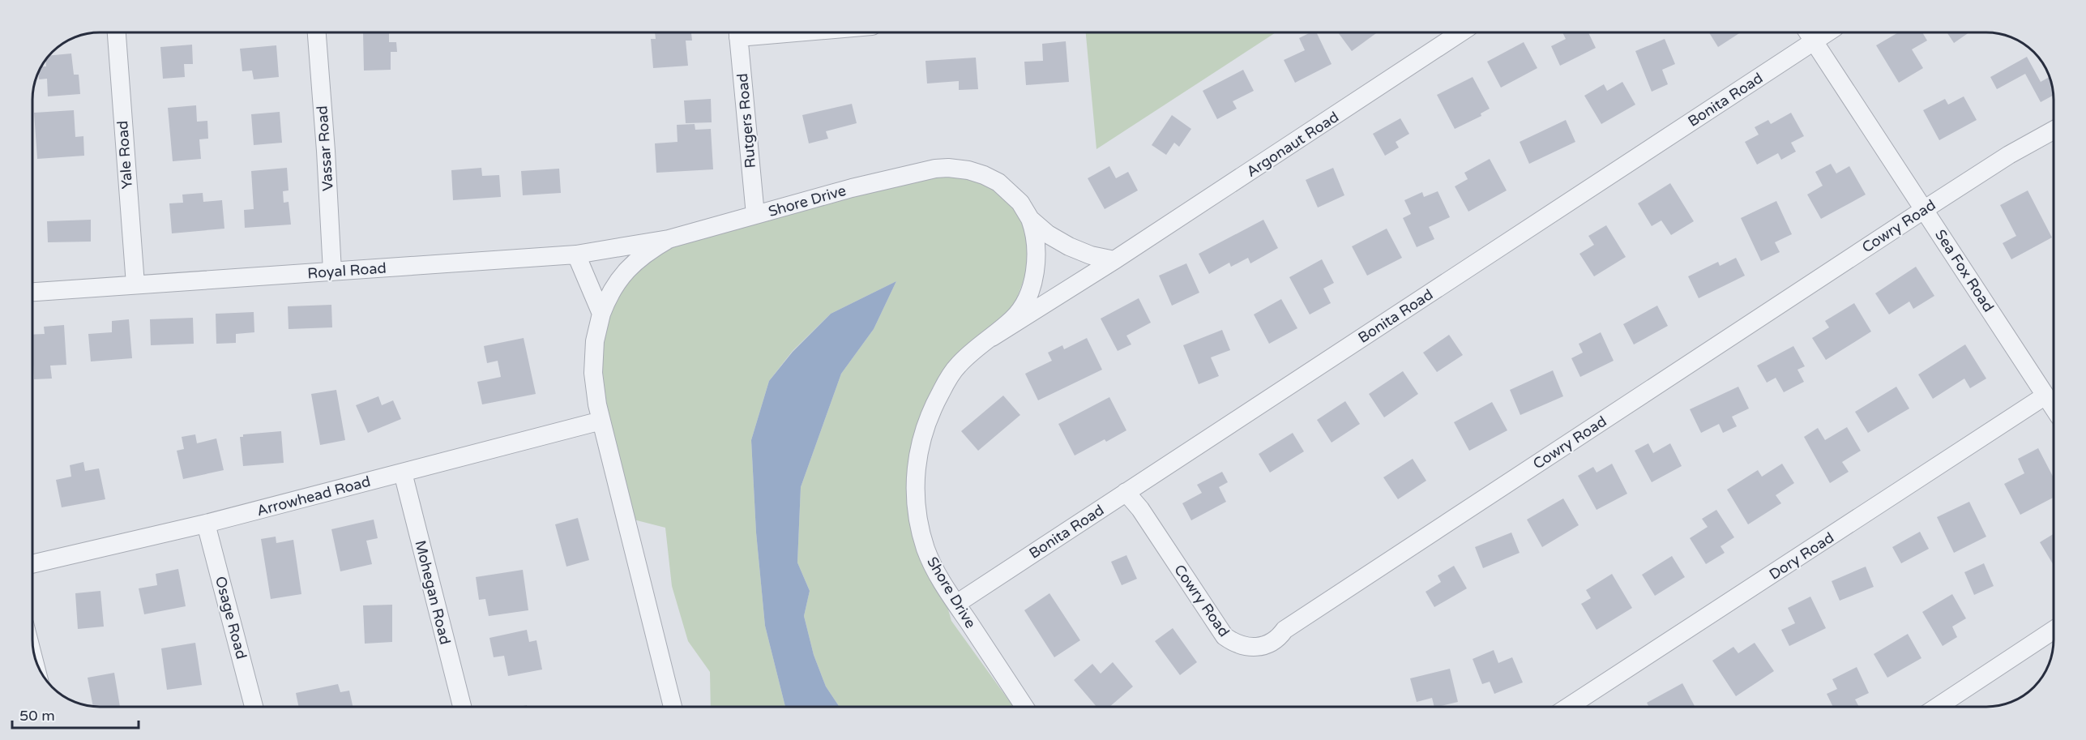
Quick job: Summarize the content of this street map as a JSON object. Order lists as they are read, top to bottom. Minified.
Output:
{"streets":{"street":["Bonita Road","Rutgers Road","Argonaut Road","Vassar Road","Yale Road","Shore Drive","Cowry Road","Royal Road","Sea Fox Road","Arrowhead Road","Dory Road","Mohegan Road","Osage Road"]},"crossings":[["Bonita Road","Shore Drive"],["Bonita Road","Cowry Road"],["Bonita Road","Sea Fox Road"],["Rutgers Road","Shore Drive"],["Argonaut Road","Shore Drive"],["Vassar Road","Royal Road"],["Yale Road","Royal Road"],["Shore Drive","Royal Road"],["Shore Drive","Arrowhead Road"],["Cowry Road","Sea Fox Road"],["Sea Fox Road","Dory Road"],["Arrowhead Road","Mohegan Road"],["Arrowhead Road","Osage Road"]],"scale_bar":"50 m"}
